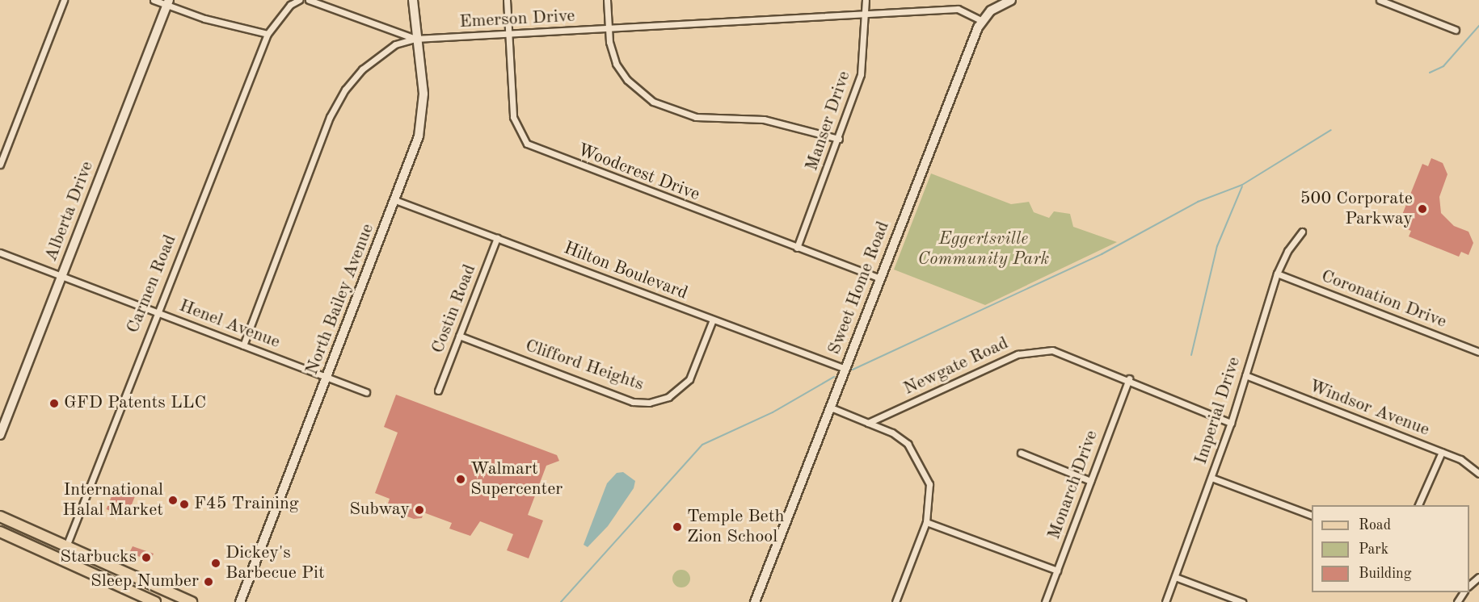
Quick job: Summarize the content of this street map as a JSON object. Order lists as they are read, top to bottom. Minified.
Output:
{"streets":{"street":["Emerson Drive","Manser Drive","Woodcrest Drive","Alberta Drive","Hilton Boulevard","Carmen Road","Sweet Home Road","North Bailey Avenue","Coronation Drive","Costin Road","Henel Avenue","Clifford Heights","Newgate Road","Windsor Avenue","Imperial Drive","Monarch Drive"]},"crossings":[["Emerson Drive","Manser Drive"],["Emerson Drive","Woodcrest Drive"],["Emerson Drive","Sweet Home Road"],["Emerson Drive","North Bailey Avenue"],["Emerson Drive","Henel Avenue"],["Manser Drive","Woodcrest Drive"],["Woodcrest Drive","Sweet Home Road"],["Alberta Drive","Henel Avenue"],["Hilton Boulevard","Sweet Home Road"],["Hilton Boulevard","North Bailey Avenue"],["Hilton Boulevard","Costin Road"],["Hilton Boulevard","Clifford Heights"],["Carmen Road","Henel Avenue"],["North Bailey Avenue","Henel Avenue"],["Coronation Drive","Imperial Drive"],["Costin Road","Clifford Heights"],["Newgate Road","Imperial Drive"],["Newgate Road","Monarch Drive"],["Windsor Avenue","Imperial Drive"]],"parks":["Eggertsville Community Park"],"places":["500 Corporate Parkway","GFD Patents LLC","Walmart Supercenter","International Halal Market","F45 Training","Subway","Temple Beth Zion School","Starbucks","Dickey's Barbecue Pit","Sleep Number"],"legend":["Road","Park","Building"]}
